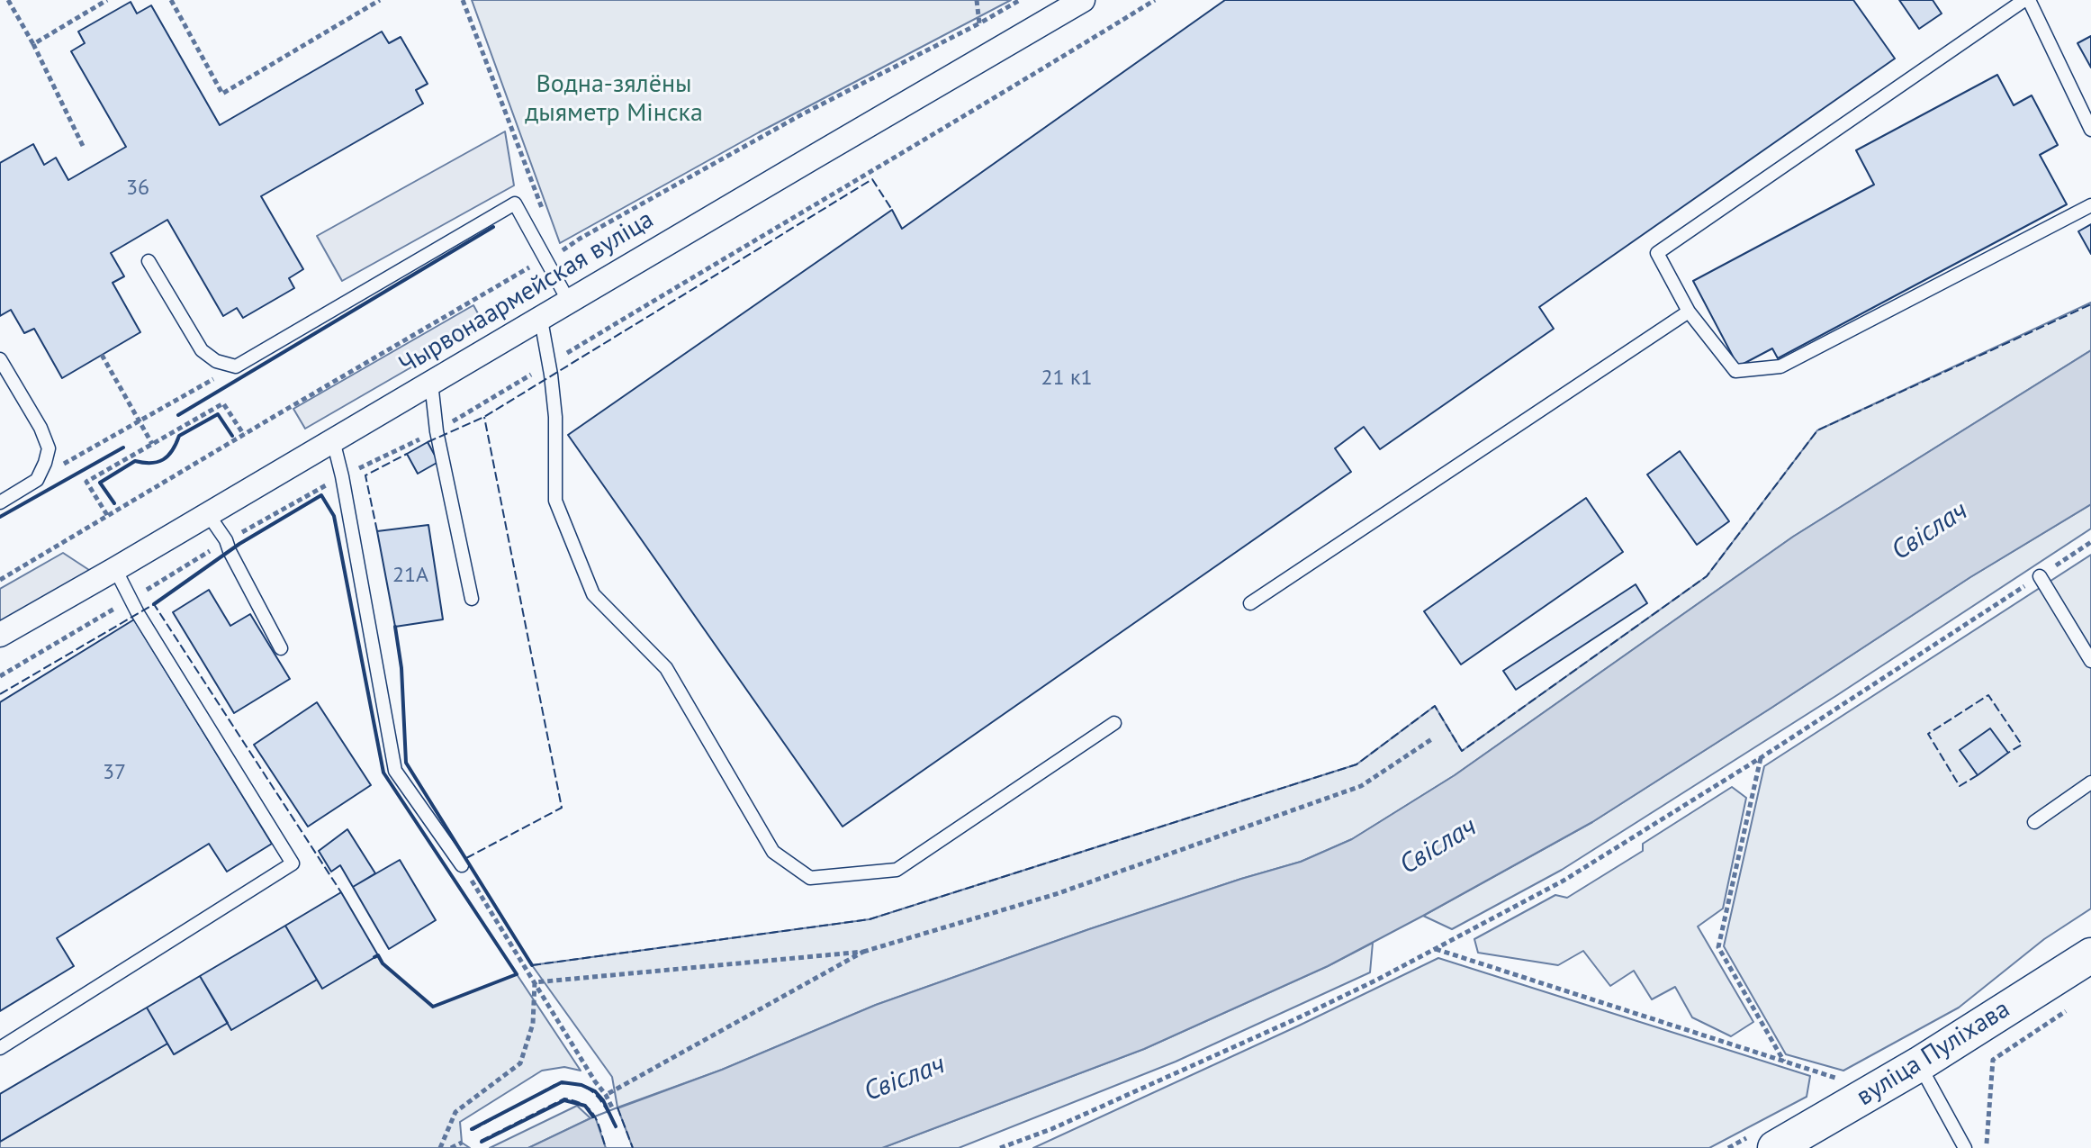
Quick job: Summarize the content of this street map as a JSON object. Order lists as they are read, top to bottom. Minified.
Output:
{"streets":{"street":["Чырвонаармейская вуліца","вуліца Пуліхава"]},"water":["Свіслач"],"parks":["Водна-зялёны дыяметр Мінска"],"house_numbers":["36","21 к1","21А","37"]}
